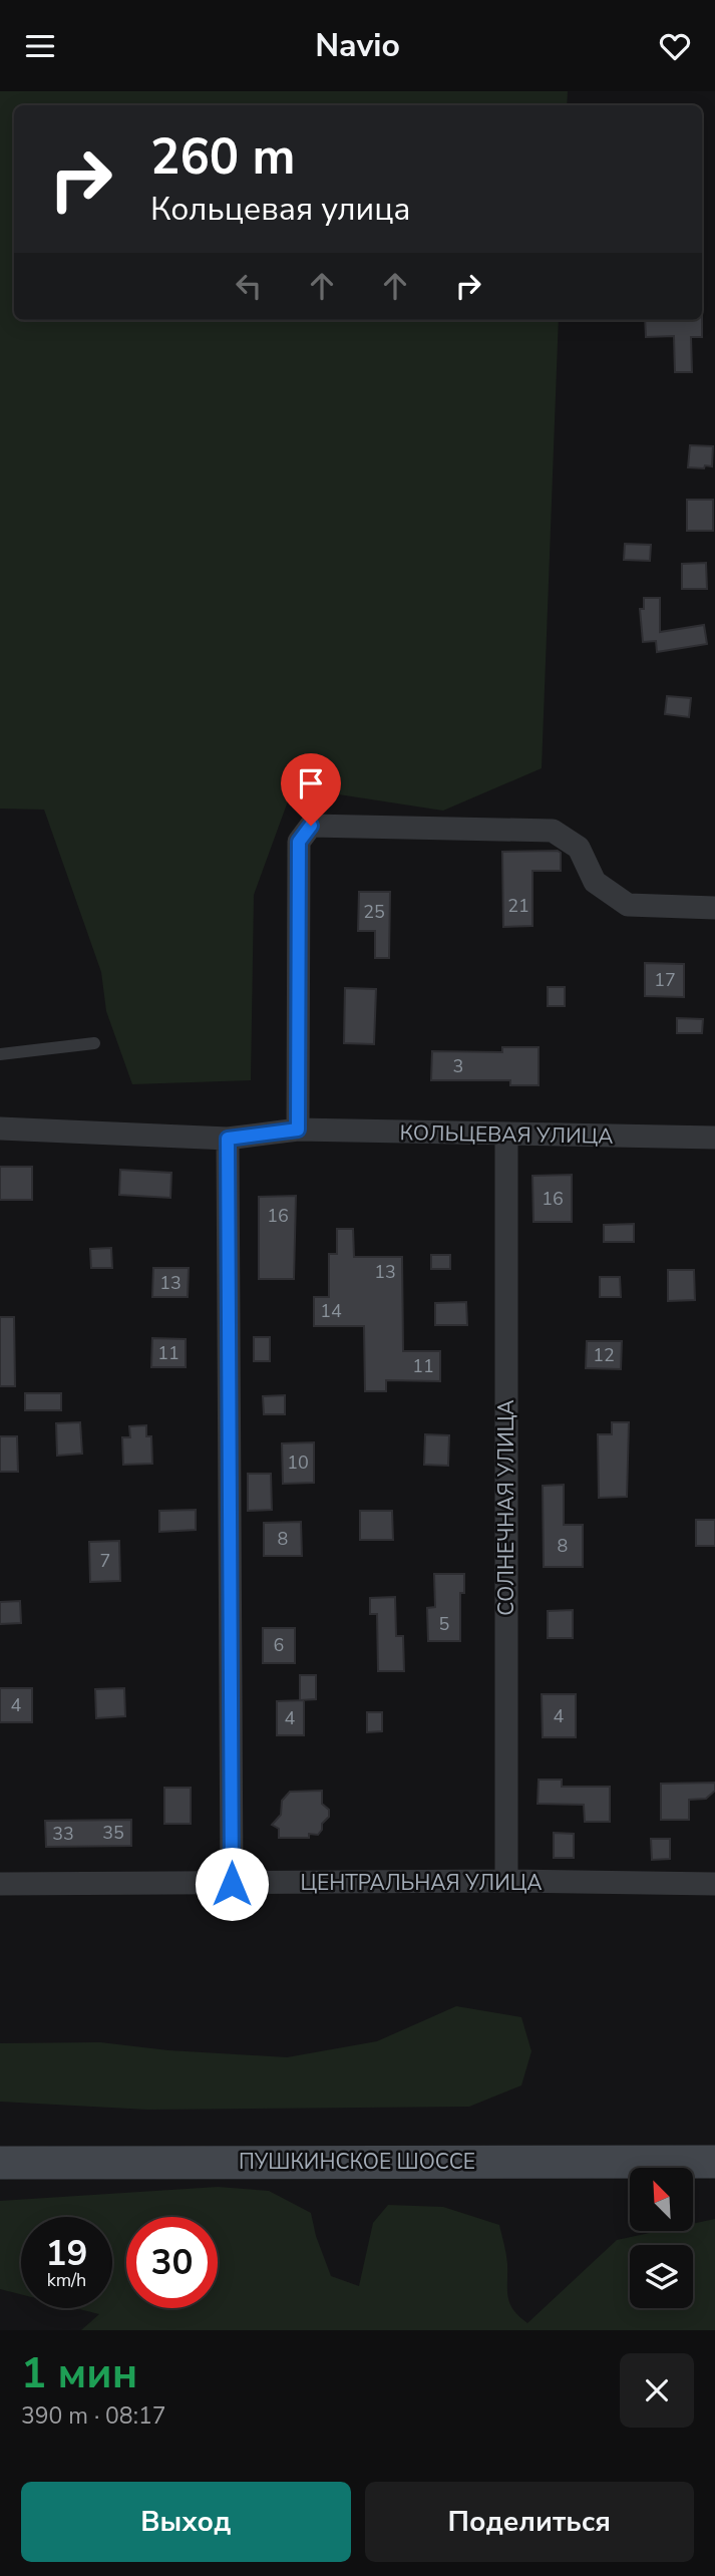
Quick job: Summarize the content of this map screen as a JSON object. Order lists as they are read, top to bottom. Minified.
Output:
{"streets":{"main road":["ПУШКИНСКОЕ ШОССЕ"],"street":["КОЛЬЦЕВАЯ УЛИЦА","СОЛНЕЧНАЯ УЛИЦА","ЦЕНТРАЛЬНАЯ УЛИЦА"]},"crossings":[["КОЛЬЦЕВАЯ УЛИЦА","СОЛНЕЧНАЯ УЛИЦА"],["СОЛНЕЧНАЯ УЛИЦА","ЦЕНТРАЛЬНАЯ УЛИЦА"]],"house_numbers":["21","25","17","3","16","16","13","13","14","11","12","11","10","8","8","7","5","6","4","4","4","35","33"],"north":"top left","page":{"header":"Navio","turn":["260 m","Кольцевая улица"],"speed":"19 km/h","limit":"30","heading":["1 мин","390 m · 08:17"],"buttons":["Выход","Поделиться"]}}
